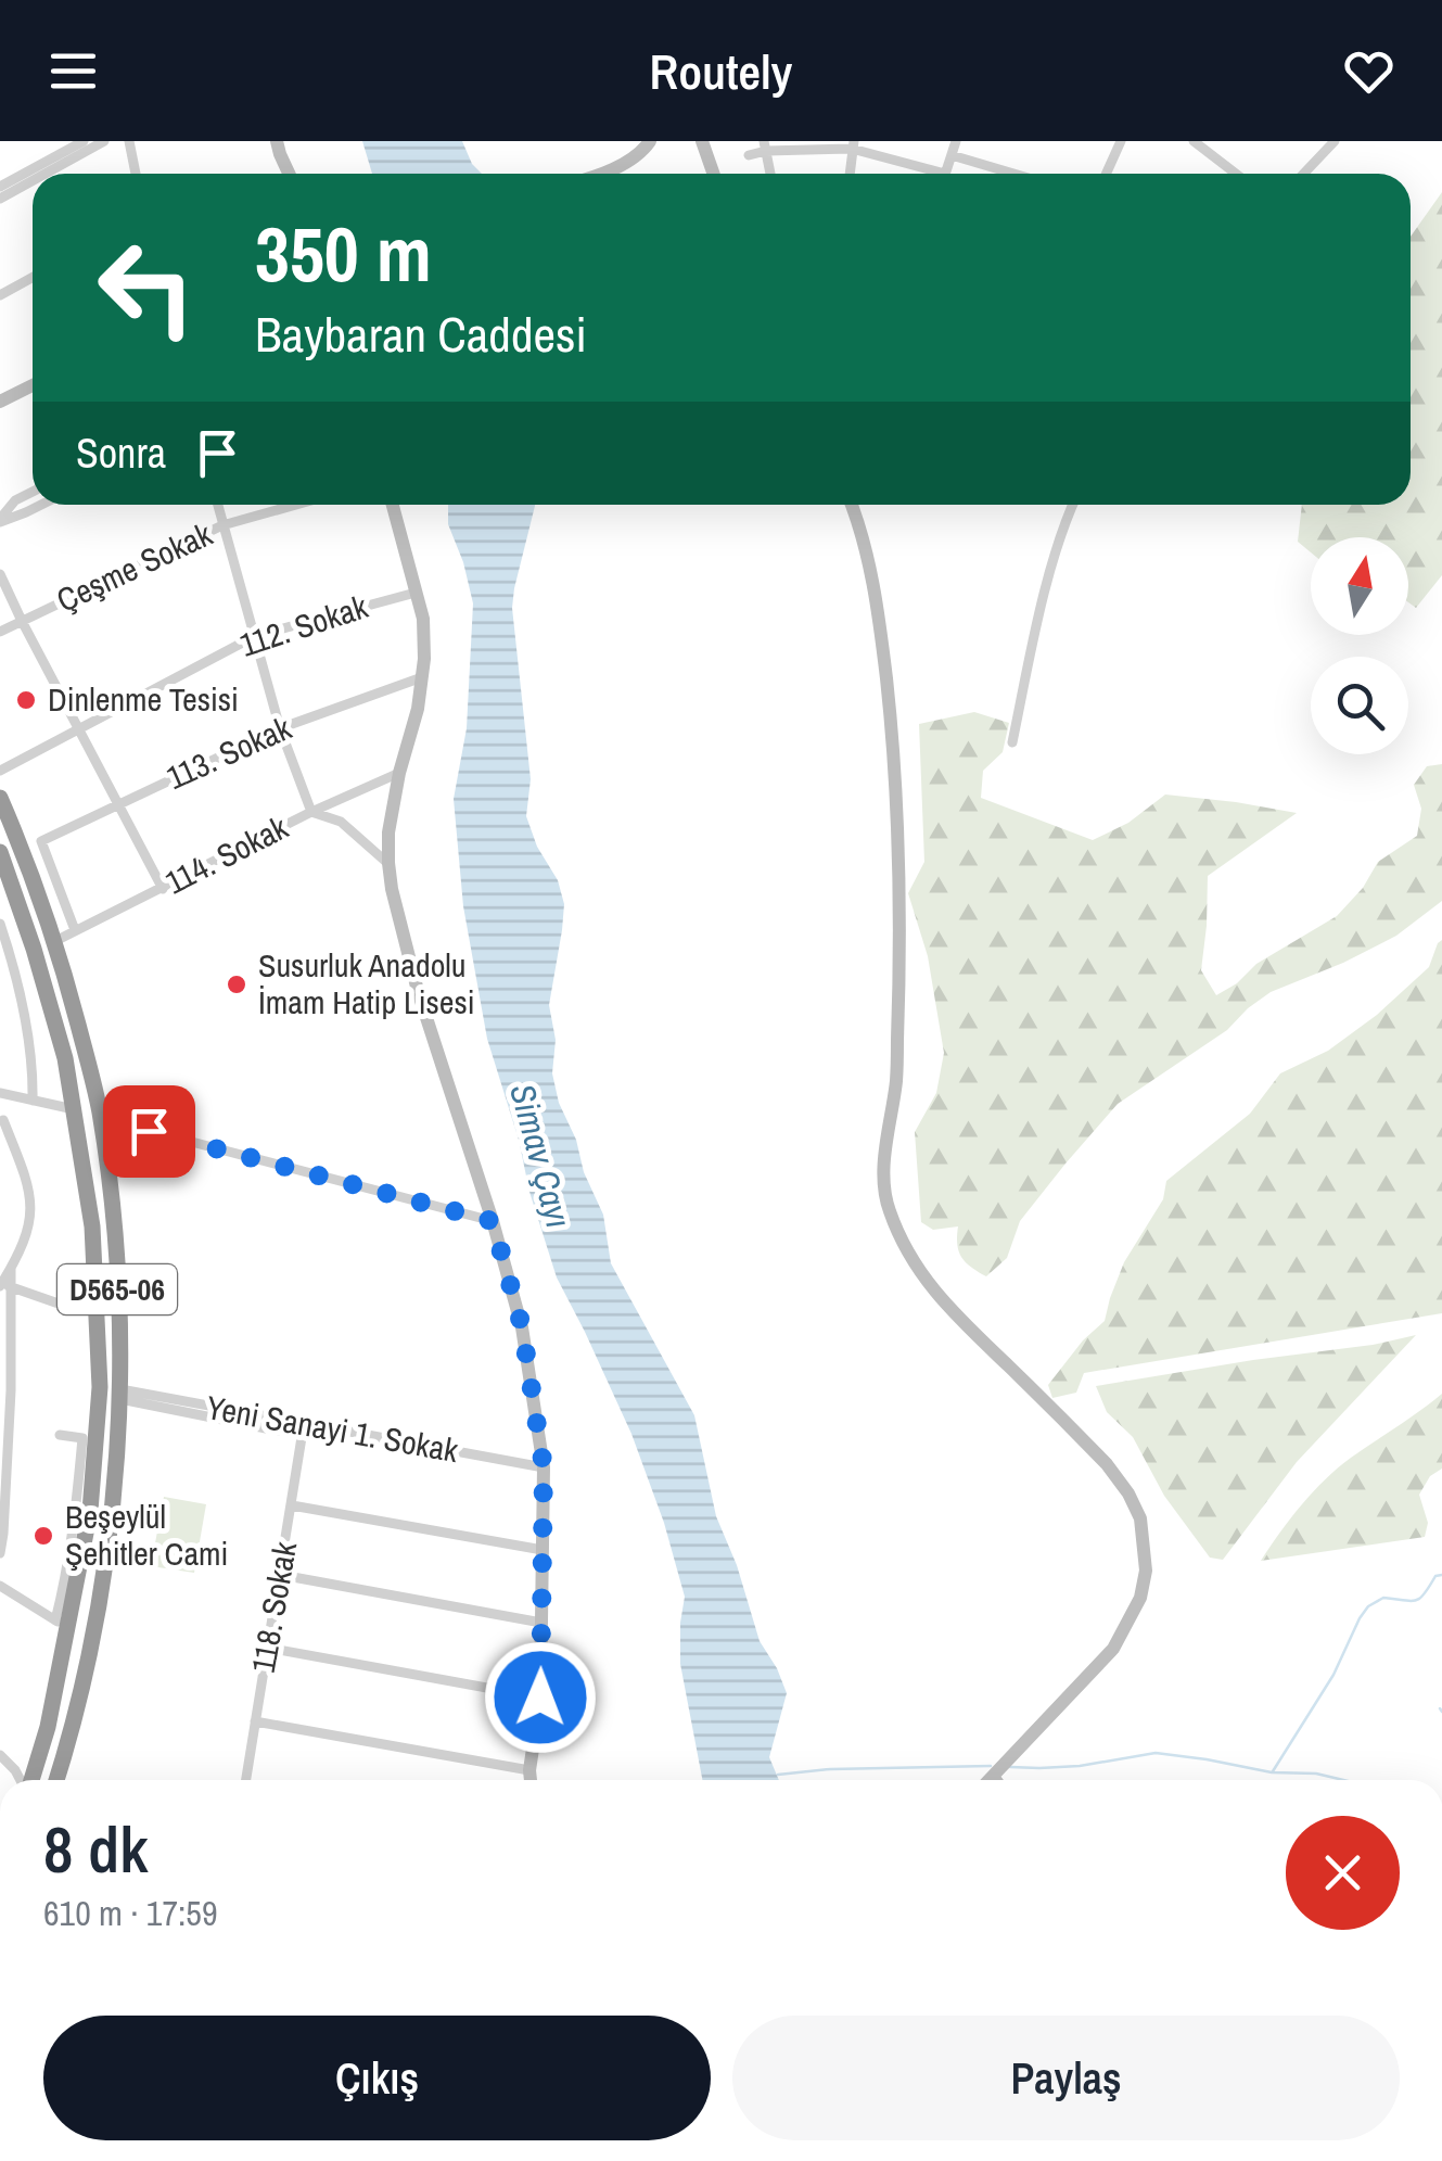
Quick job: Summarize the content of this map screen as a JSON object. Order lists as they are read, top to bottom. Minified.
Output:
{"streets":{"highway":["D565-06"],"street":["Çeşme Sokak","112. Sokak","113. Sokak","114. Sokak","Yeni Sanayi 1. Sokak","118. Sokak"]},"crossings":[["113. Sokak","114. Sokak"],["114. Sokak","D565-06"],["D565-06","Yeni Sanayi 1. Sokak"],["Yeni Sanayi 1. Sokak","118. Sokak"]],"water":["Simav Çayı"],"places":["Dinlenme Tesisi","Susurluk Anadolu İmam Hatip Lisesi","Beşeylül Şehitler Cami"],"north":"top","page":{"header":"Routely","turn":["350 m","Baybaran Caddesi"],"then":"Sonra","heading":["8 dk","610 m · 17:59"],"buttons":["Çıkış","Paylaş"]}}
